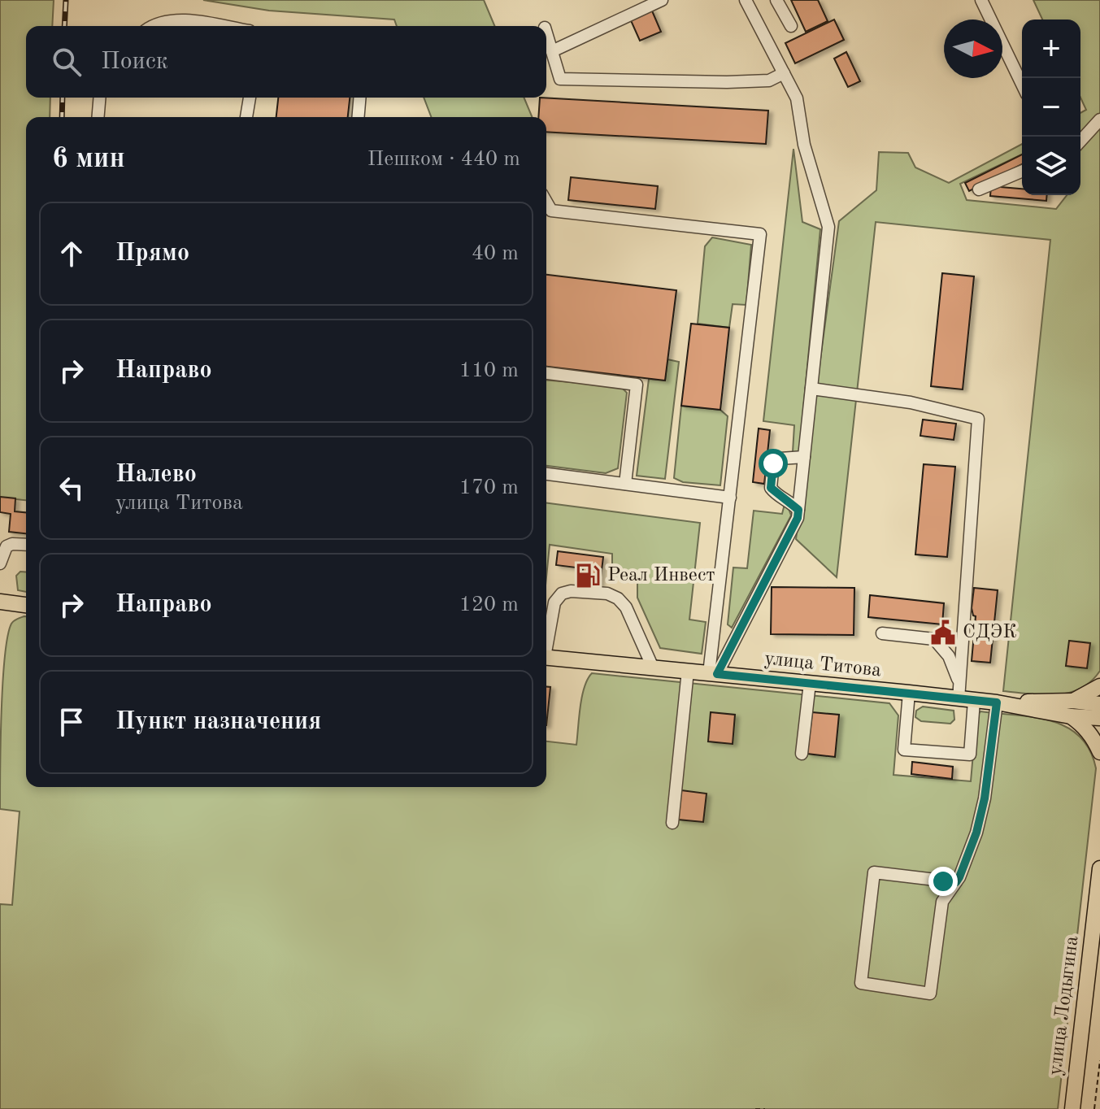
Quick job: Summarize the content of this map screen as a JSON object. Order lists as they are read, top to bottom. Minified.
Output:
{"streets":{"main road":["улица Титова","улица Лодыгина"]},"places":{"fuel station":["Реал Инвест"],"public building":["СДЭК"]},"north":"right","page":{"map_buttons":["+","−"],"search":"Поиск","heading":["6 мин","Пешком · 440 m"],"list":[["Прямо","40 m"],["Направо","110 m"],["Налево","улица Титова","170 m"],["Направо","120 m"],"Пункт назначения"]}}
